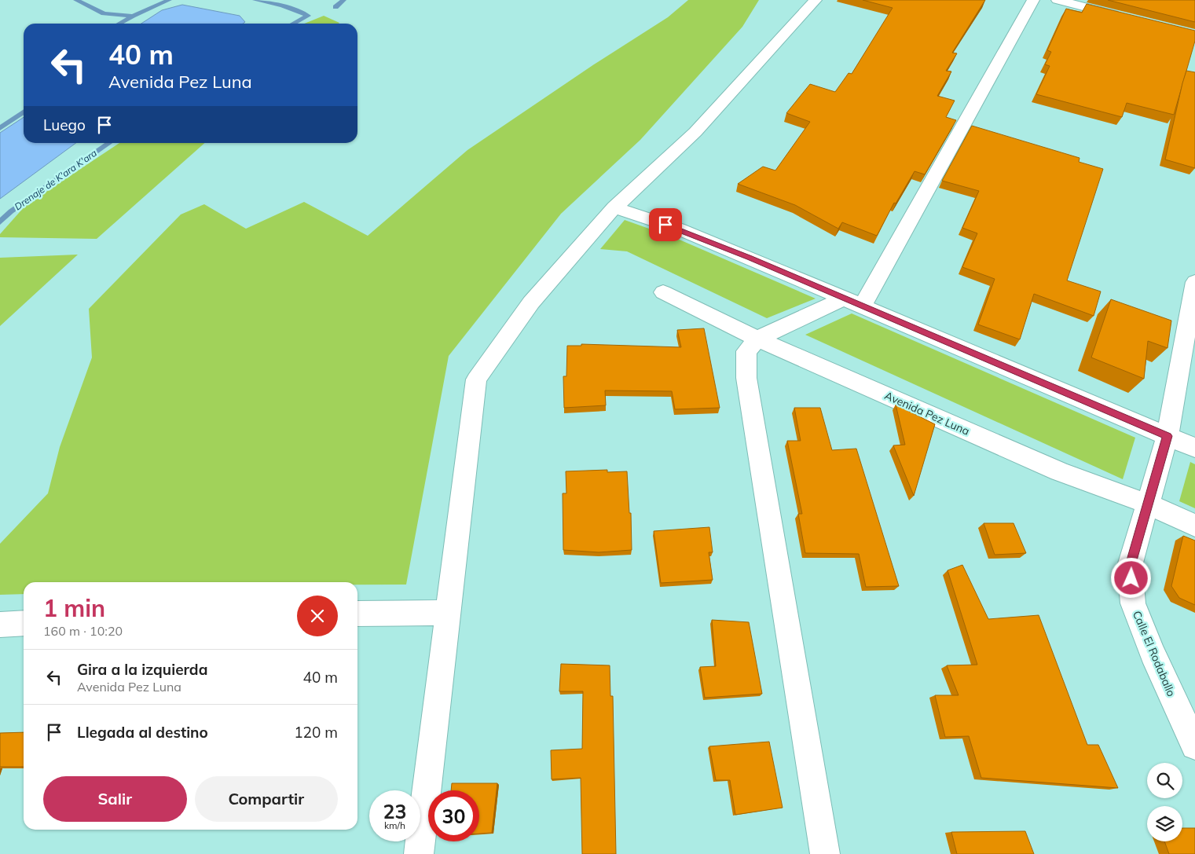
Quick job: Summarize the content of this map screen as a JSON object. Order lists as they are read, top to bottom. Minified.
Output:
{"streets":{"street":["Avenida Pez Luna","Calle El Rodaballo"]},"crossings":[["Avenida Pez Luna","Calle El Rodaballo"]],"water":["Drenaje de K'ara K'ara"],"page":{"turn":["40 m","Avenida Pez Luna"],"then":"Luego","heading":["1 min","160 m · 10:20"],"list":[{"name":"Gira a la izquierda","note":"Avenida Pez Luna","value":"40 m"},{"name":"Llegada al destino","value":"120 m"}],"buttons":["Salir","Compartir"],"speed":"23 km/h","limit":"30"}}
